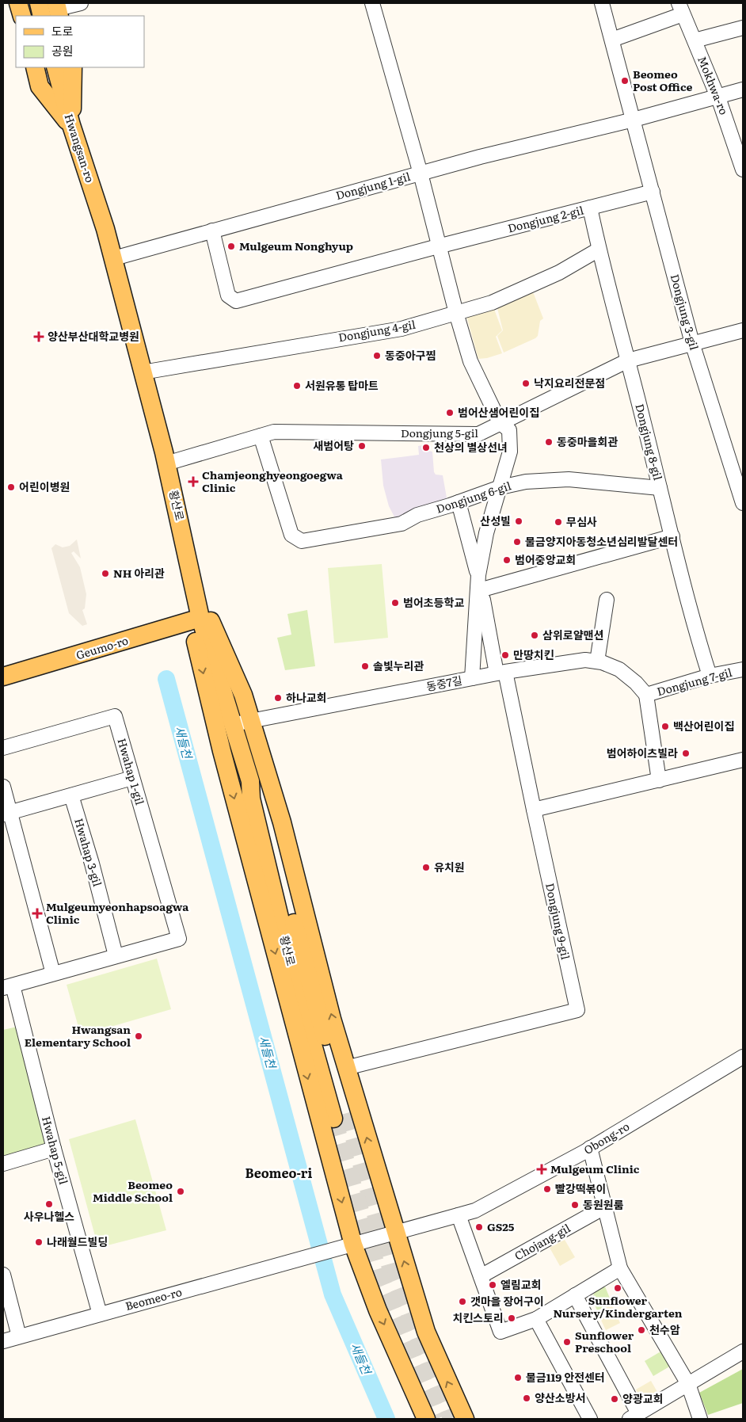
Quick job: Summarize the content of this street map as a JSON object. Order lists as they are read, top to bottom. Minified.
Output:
{"streets":{"main road":["Hwangsan-ro","황산로","Geumo-ro"],"street":["Mokhwa-ro","Dongjung 1-gil","Dongjung 2-gil","Dongjung 3-gil","Dongjung 4-gil","Dongjung 5-gil","Dongjung 8-gil","Dongjung 6-gil","Dongjung 7-gil","동중7길","Hwahap 1-gil","Hwahap 3-gil","Dongjung 9-gil","Obong-ro","Hwahap 5-gil","Chojang-gil","Beomeo-ro"]},"crossings":[["Mokhwa-ro","Dongjung 1-gil"],["Hwangsan-ro","황산로"],["Dongjung 1-gil","Dongjung 2-gil"],["Dongjung 1-gil","Dongjung 3-gil"],["Dongjung 1-gil","황산로"],["Dongjung 2-gil","Dongjung 3-gil"],["Dongjung 2-gil","Dongjung 8-gil"],["Dongjung 3-gil","Dongjung 5-gil"],["Dongjung 4-gil","Dongjung 8-gil"],["Dongjung 4-gil","황산로"],["Dongjung 5-gil","Dongjung 8-gil"],["Dongjung 5-gil","Dongjung 6-gil"],["Dongjung 5-gil","황산로"],["Dongjung 8-gil","Dongjung 6-gil"],["Dongjung 8-gil","Dongjung 7-gil"],["황산로","Geumo-ro"],["황산로","동중7길"],["Dongjung 7-gil","동중7길"],["Hwahap 1-gil","Hwahap 5-gil"],["Hwahap 3-gil","Hwahap 5-gil"],["Obong-ro","Beomeo-ro"],["Hwahap 5-gil","Beomeo-ro"]],"districts":["Beomeo-ri"],"water":["새들천"],"places":{"other":["Beomeo Post Office","Mulgeum Nonghyup","동중아구찜","낙지요리전문점","서원유통 탑마트","범어산샘어린이집","동중마을회관","새범어탕","천상의 별상선녀","어린이병원","산성빌","무심사","물금양지아동청소년심리발달센터","범어중앙교회","NH 아리관","범어초등학교","삼위로얄맨션","만땅치킨","솔빛누리관","하나교회","백산어린이집","범어하이츠빌라","유치원","Hwangsan Elementary School","빨강떡볶이","Beomeo Middle School","사우나헬스","동원원룸","GS25","나래월드빌딩","엘림교회","Sunflower Nursery/Kindergarten","갯마을 장어구이","치킨스토리","천수암","Sunflower Preschool","물금119 안전센터","양산소방서","양광교회"],"health":["양산부산대학교병원","Chamjeonghyeongoegwa Clinic","Mulgeumyeonhapsoagwa Clinic","Mulgeum Clinic"]},"legend":["도로","공원"]}
